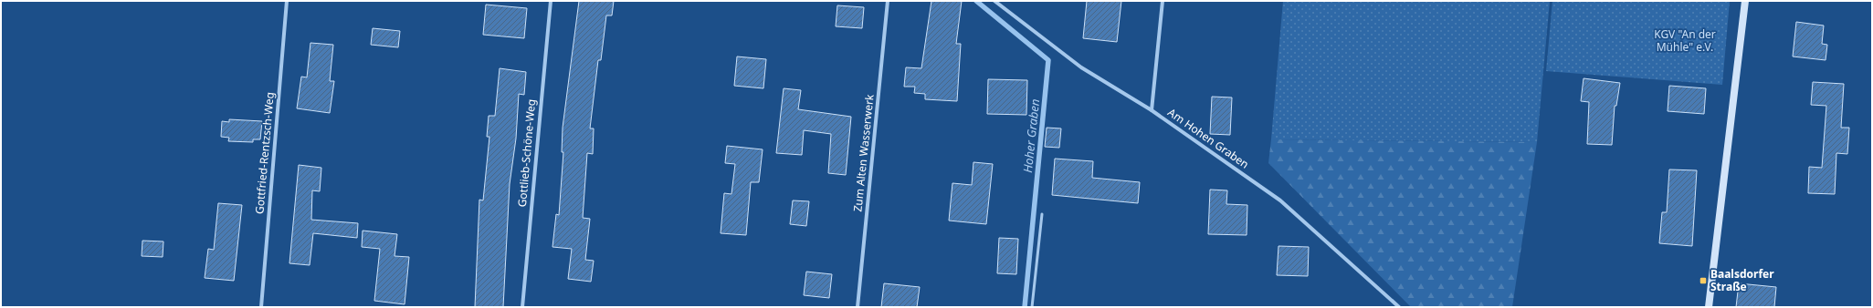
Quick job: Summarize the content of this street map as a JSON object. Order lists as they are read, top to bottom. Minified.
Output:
{"streets":{"street":["Am Hohen Graben","Gottfried-Rentzsch-Weg","Gottlieb-Schöne-Weg","Zum Alten Wasserwerk"]},"water":["Hoher Graben"],"parks":["KGV \"An der Mühle\" e.V."],"places":{"transit":["Baalsdorfer Straße"]}}
